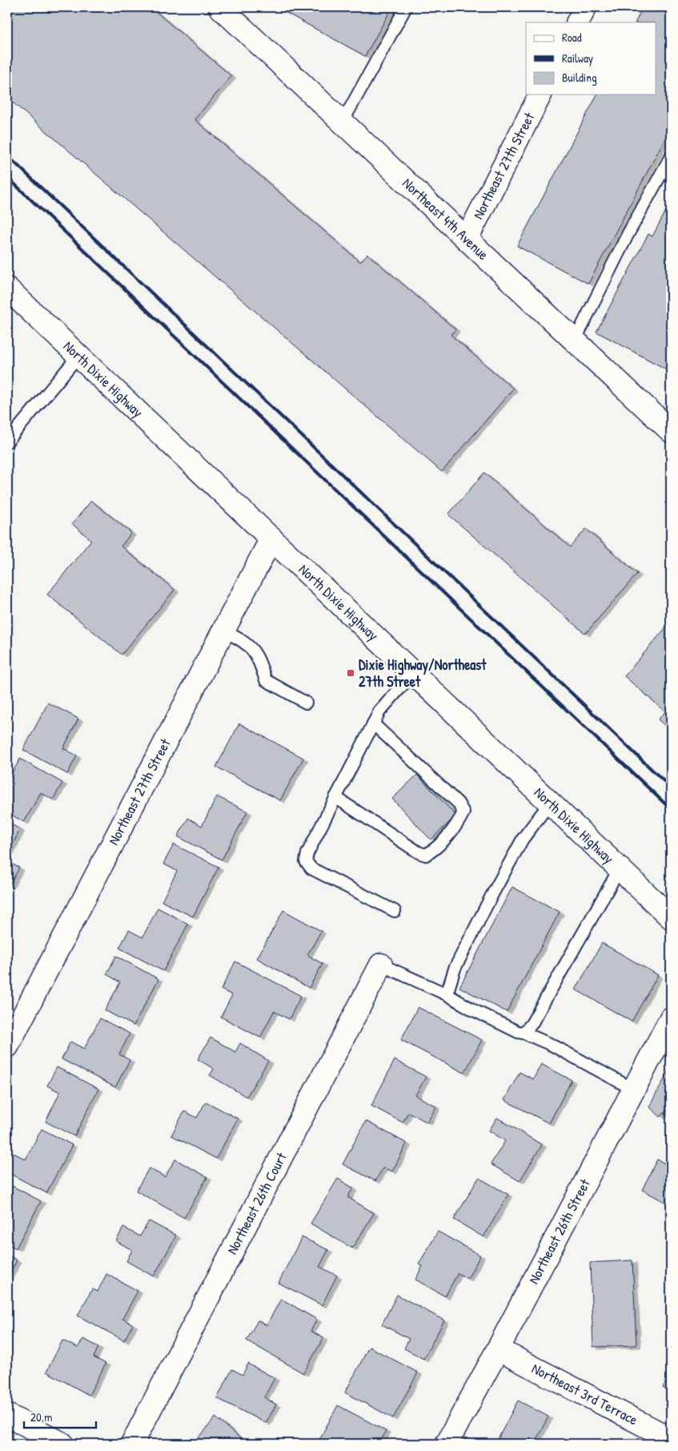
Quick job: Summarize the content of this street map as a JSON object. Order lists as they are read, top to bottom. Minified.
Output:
{"streets":{"street":["Northeast 27th Street","Northeast 4th Avenue","North Dixie Highway","Northeast 26th Court","Northeast 26th Street","Northeast 3rd Terrace"]},"crossings":[["Northeast 27th Street","Northeast 4th Avenue"],["Northeast 27th Street","North Dixie Highway"],["Northeast 26th Street","Northeast 3rd Terrace"]],"places":{"transit":["Dixie Highway/Northeast 27th Street"]},"legend":["Road","Railway","Building"],"scale_bar":"20 m"}
